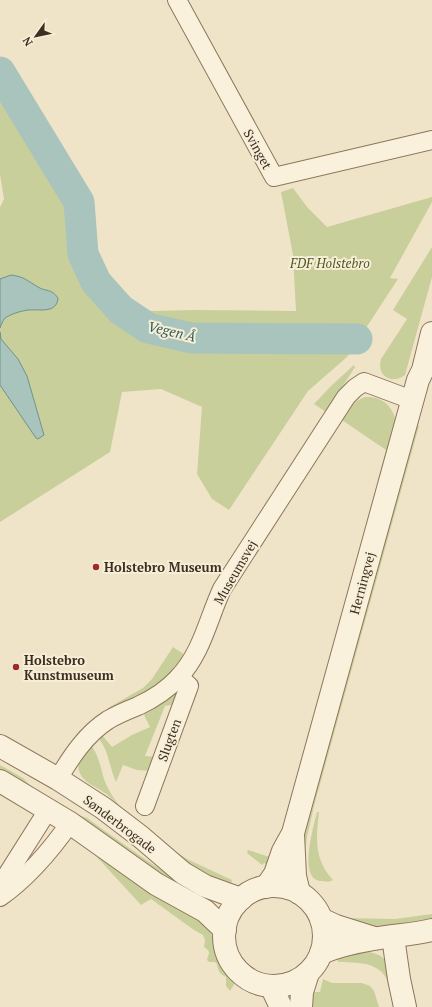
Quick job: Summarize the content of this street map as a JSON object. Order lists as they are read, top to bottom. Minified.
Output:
{"streets":{"street":["Svinget","Museumsvej","Herningvej","Slugten","Sønderbrogade"]},"crossings":[["Museumsvej","Herningvej"],["Museumsvej","Slugten"],["Museumsvej","Sønderbrogade"],["Herningvej","Sønderbrogade"]],"water":["Vegen Å"],"parks":["FDF Holstebro"],"places":["Holstebro Museum","Holstebro Kunstmuseum"],"north":"bottom left"}
